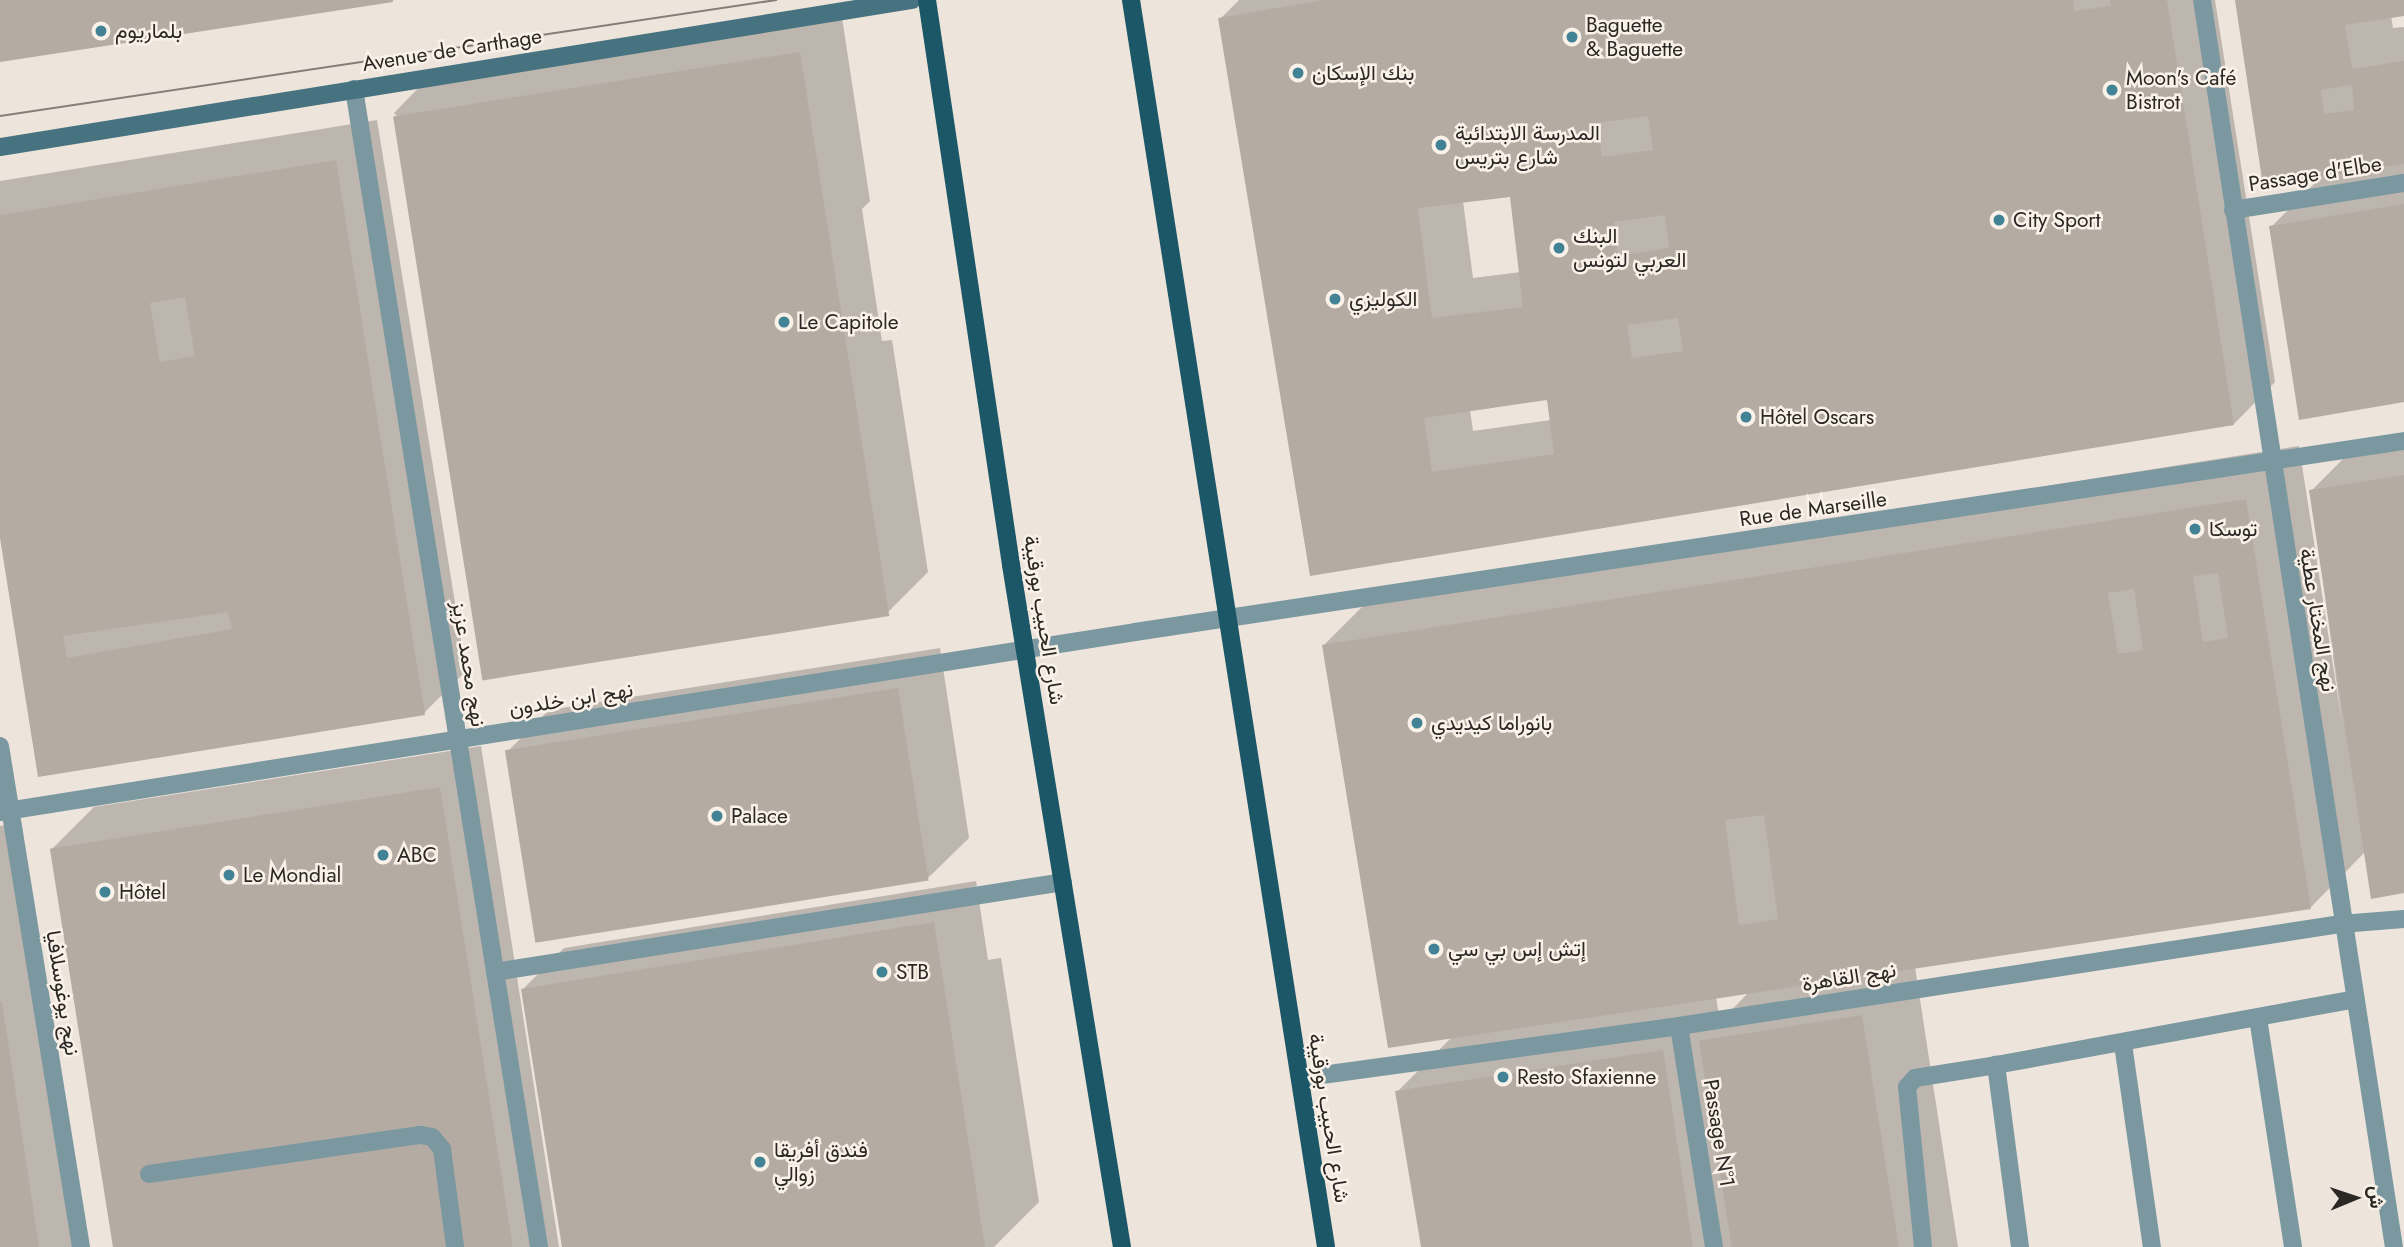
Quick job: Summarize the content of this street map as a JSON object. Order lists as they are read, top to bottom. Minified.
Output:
{"streets":{"main road":["شارع الحبيب بورقيبة"],"street":["Avenue de Carthage","Passage d'Elbe","Rue de Marseille","نهج المختار عطية","نهج محمد عزيز","نهج ابن خلدون","نهج القاهرة","نهج يوغوسلافيا","Passage N°1"]},"crossings":[["Avenue de Carthage","نهج محمد عزيز"],["Passage d'Elbe","نهج المختار عطية"],["Rue de Marseille","شارع الحبيب بورقيبة"],["Rue de Marseille","نهج المختار عطية"],["Rue de Marseille","نهج ابن خلدون"],["شارع الحبيب بورقيبة","نهج ابن خلدون"],["شارع الحبيب بورقيبة","نهج القاهرة"],["نهج المختار عطية","نهج القاهرة"],["نهج محمد عزيز","نهج ابن خلدون"],["نهج ابن خلدون","نهج يوغوسلافيا"],["نهج القاهرة","Passage N°1"]],"places":["بلماريوم","Baguette & Baguette","بنك الإسكان","Moon's Café Bistrot","المدرسة الابتدائية شارع بتريس","City Sport","البنك العربي لتونس","الكوليزي","Le Capitole","Hôtel Oscars","توسكا","بانوراما كيديدي","Palace","ABC","Le Mondial","Hôtel","إتش إس بي سي","STB","Resto Sfaxienne","فندق أفريقا زوالي"],"north":"right"}
